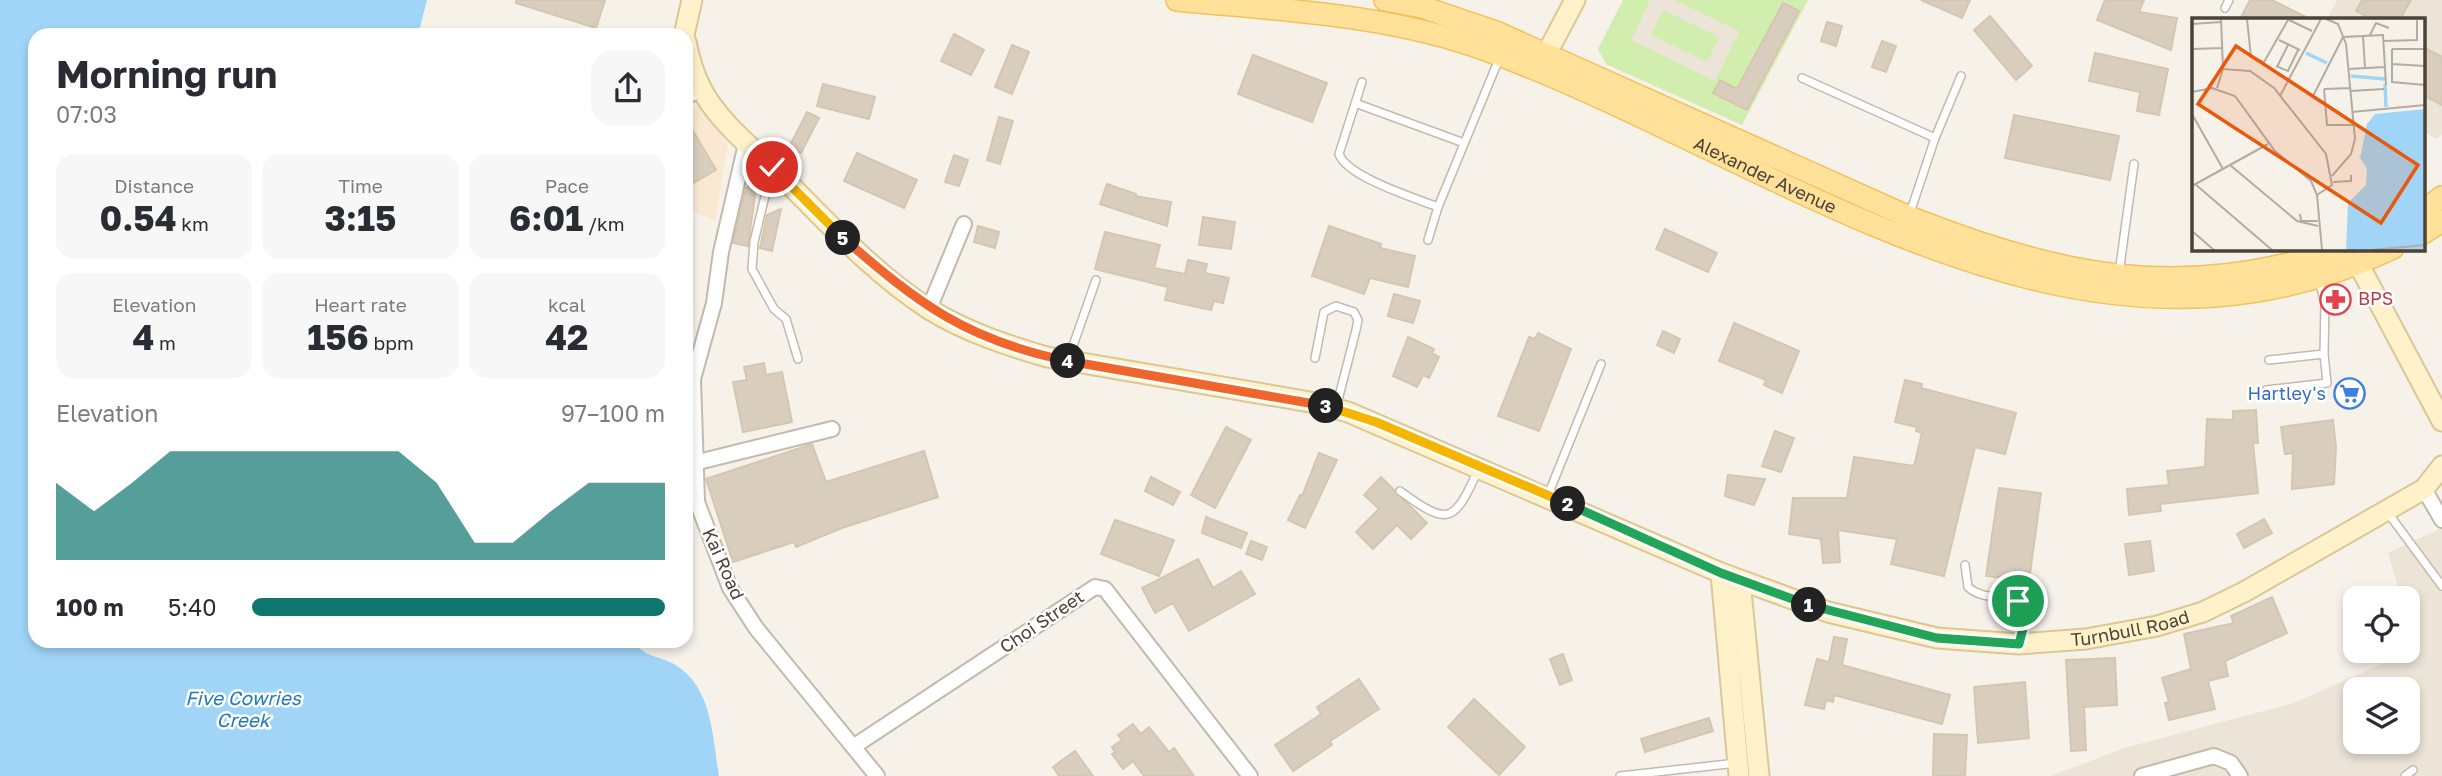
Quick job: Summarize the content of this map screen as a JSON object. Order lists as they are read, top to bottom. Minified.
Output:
{"streets":{"main road":["Alexander Avenue"],"street":["Kai Road","Choi Street","Turnbull Road"]},"crossings":[["Kai Road","Choi Street"],["Kai Road","Turnbull Road"]],"water":["Five Cowries Creek"],"places":{"pharmacy":["BPS"],"supermarket":["Hartley's"]},"page":{"heading":["Morning run","07:03"],"stats":[["Distance","0.54 km"],["Time","3:15"],["Pace","6:01 /km"],["Elevation","4 m"],["Heart rate","156 bpm"],["kcal","42"]],"pins":["5","4","3","2","1"],"chart":["Elevation","97–100 m"],"list":[{"name":"100 m","note":"5:40"}]}}
